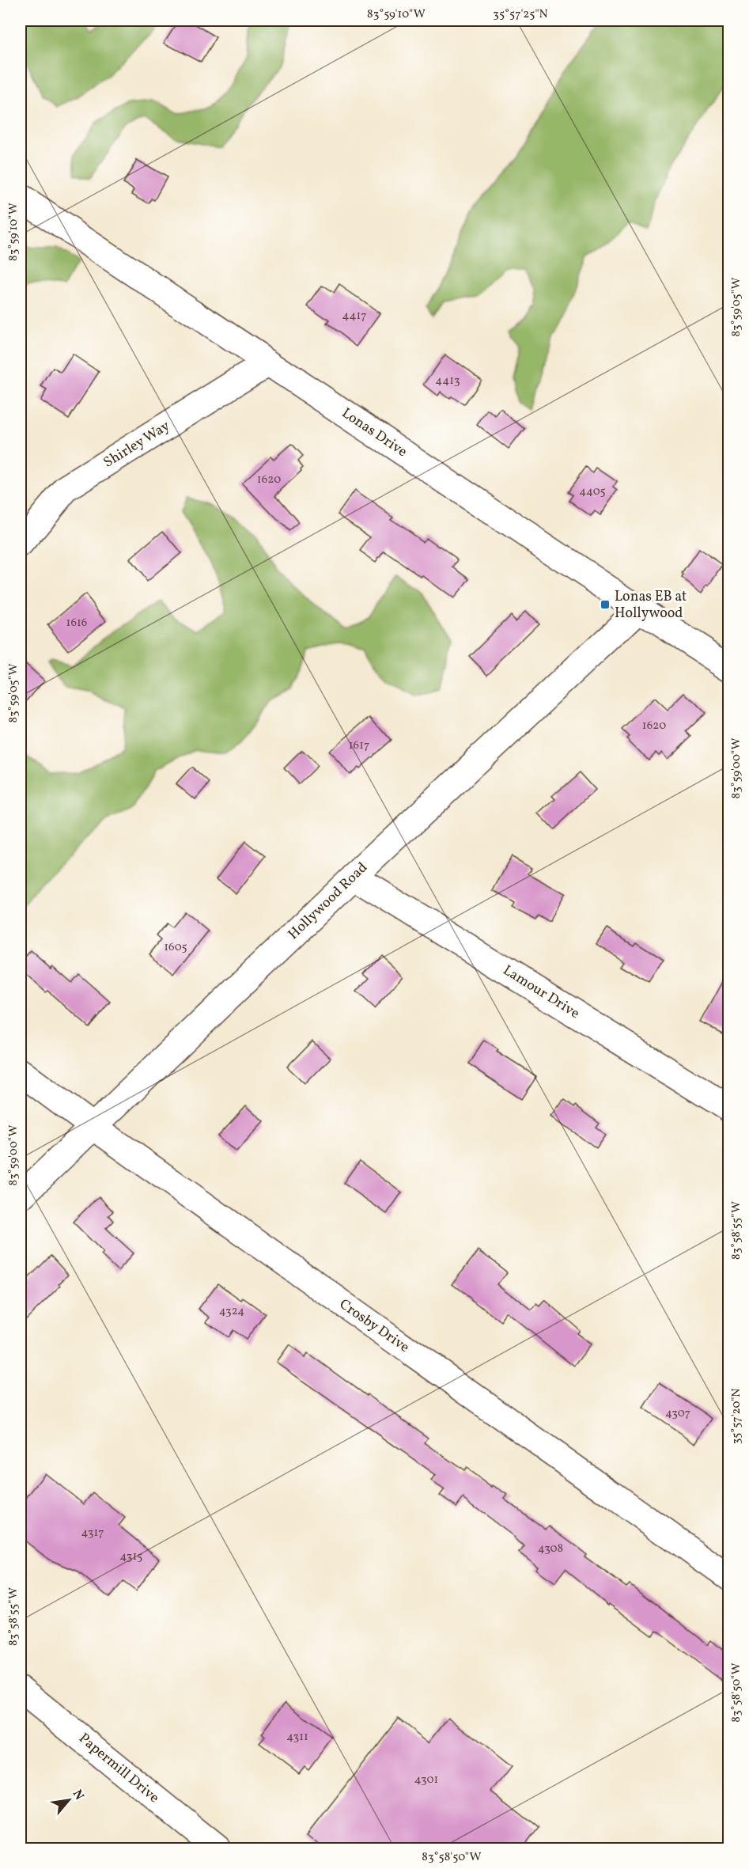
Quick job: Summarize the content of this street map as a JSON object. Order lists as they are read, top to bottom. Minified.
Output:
{"streets":{"street":["Lonas Drive","Shirley Way","Hollywood Road","Lamour Drive","Crosby Drive","Papermill Drive"]},"crossings":[["Lonas Drive","Shirley Way"],["Lonas Drive","Hollywood Road"],["Hollywood Road","Lamour Drive"],["Hollywood Road","Crosby Drive"]],"places":{"transit":["Lonas EB at Hollywood"]},"house_numbers":["4417","4413","1620","4405","1616","1620","1617","1605","4324","4307","4317","4308","4315","4311","4301"],"north":"top right","coordinates":["83°59'10\"W","35°57'25\"N","83°59'05\"W","83°59'00\"W","83°58'55\"W","35°57'20\"N","83°58'50\"W"]}
